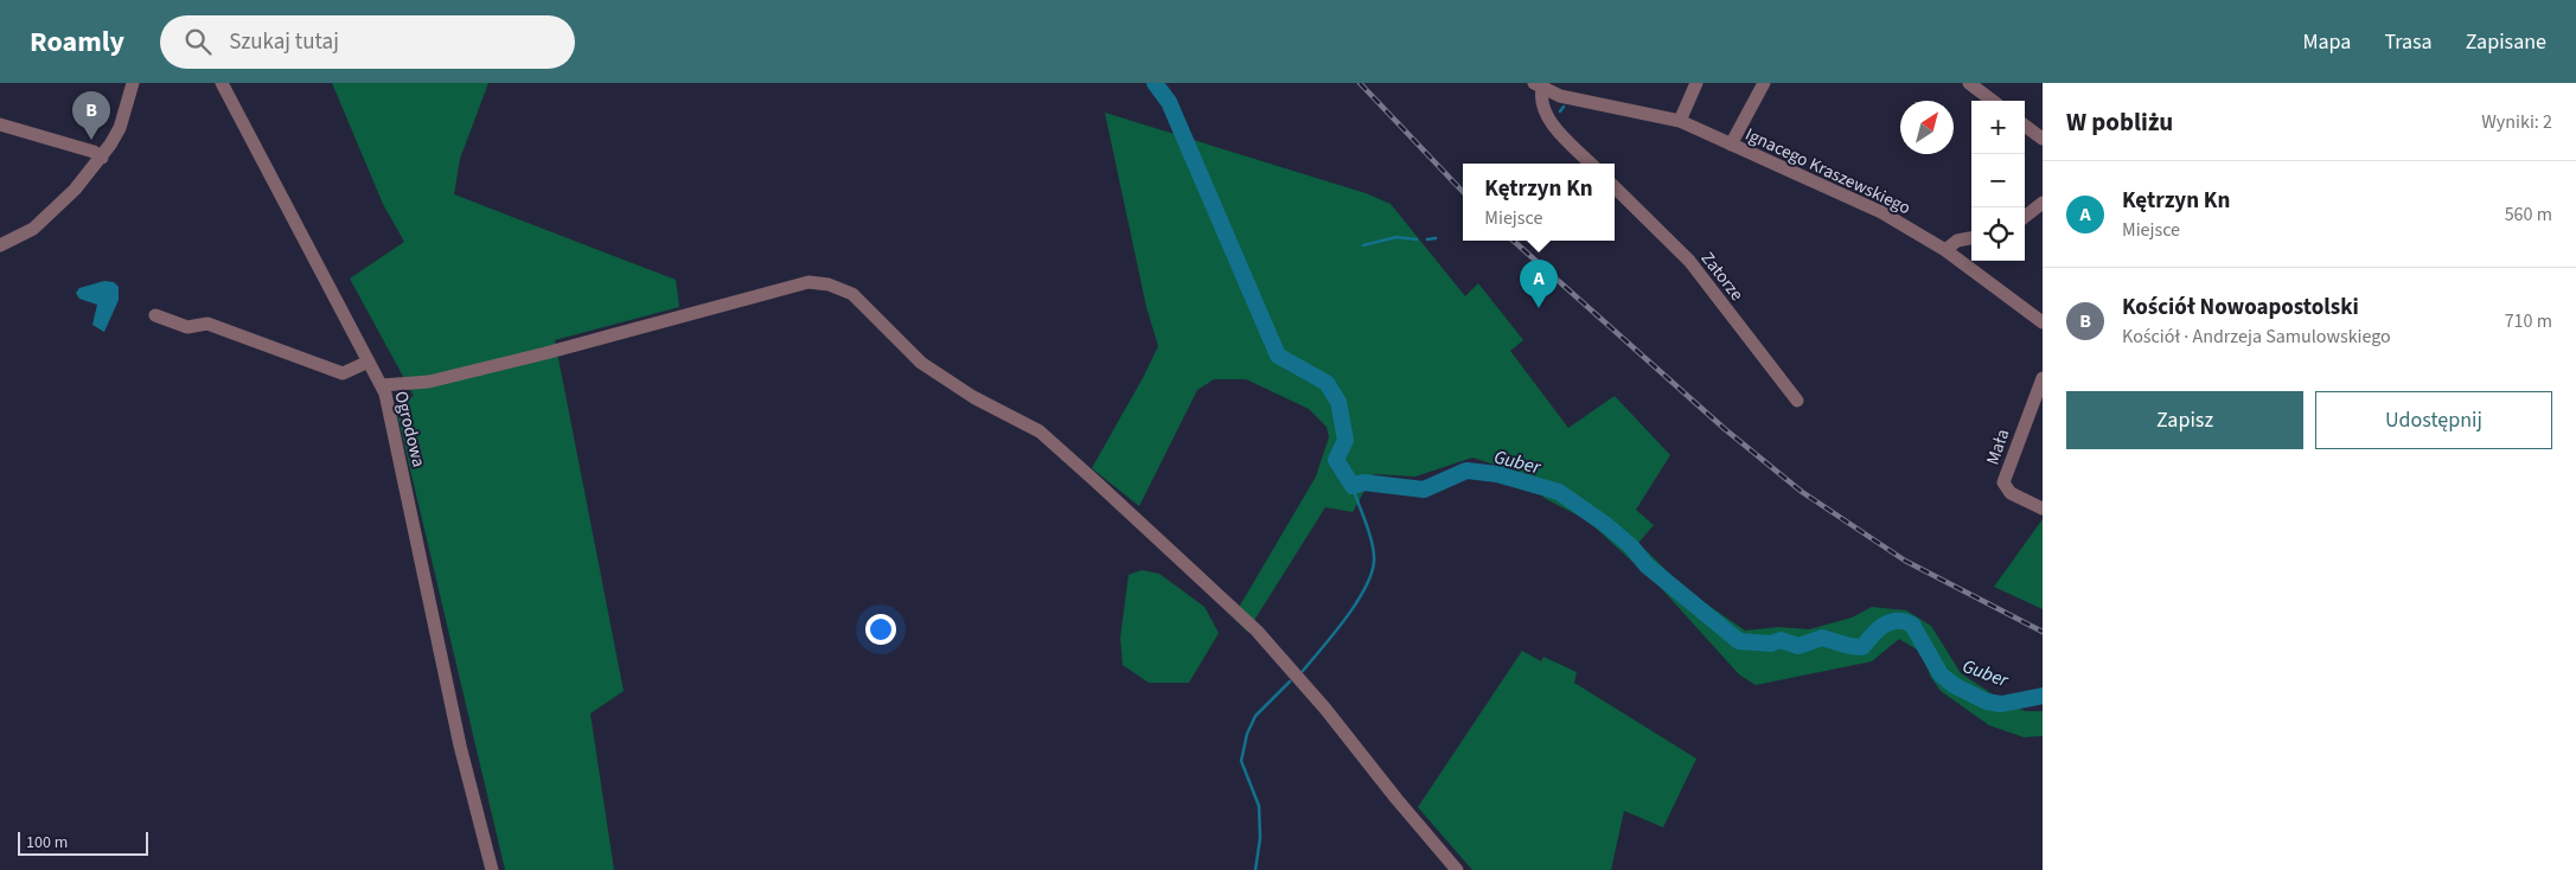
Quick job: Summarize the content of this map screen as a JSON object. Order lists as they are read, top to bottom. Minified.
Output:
{"streets":{"street":["Ignacego Kraszewskiego","Zatorze","Ogrodowa","Mała"]},"water":["Guber"],"scale_bar":"100 m","north":"top right","page":{"header":"Roamly","search":"Szukaj tutaj","nav":["Mapa","Trasa","Zapisane"],"heading":["W pobliżu","Wyniki: 2"],"pins":["B","A"],"map_buttons":["+","−"],"list":[{"mark":"A","name":"Kętrzyn Kn","note":"Miejsce","value":"560 m"},{"mark":"B","name":"Kościół Nowoapostolski","note":"Kościół · Andrzeja Samulowskiego","value":"710 m"}],"popup":["Kętrzyn Kn","Miejsce"],"buttons":["Zapisz","Udostępnij"],"scale":"100 m"}}
